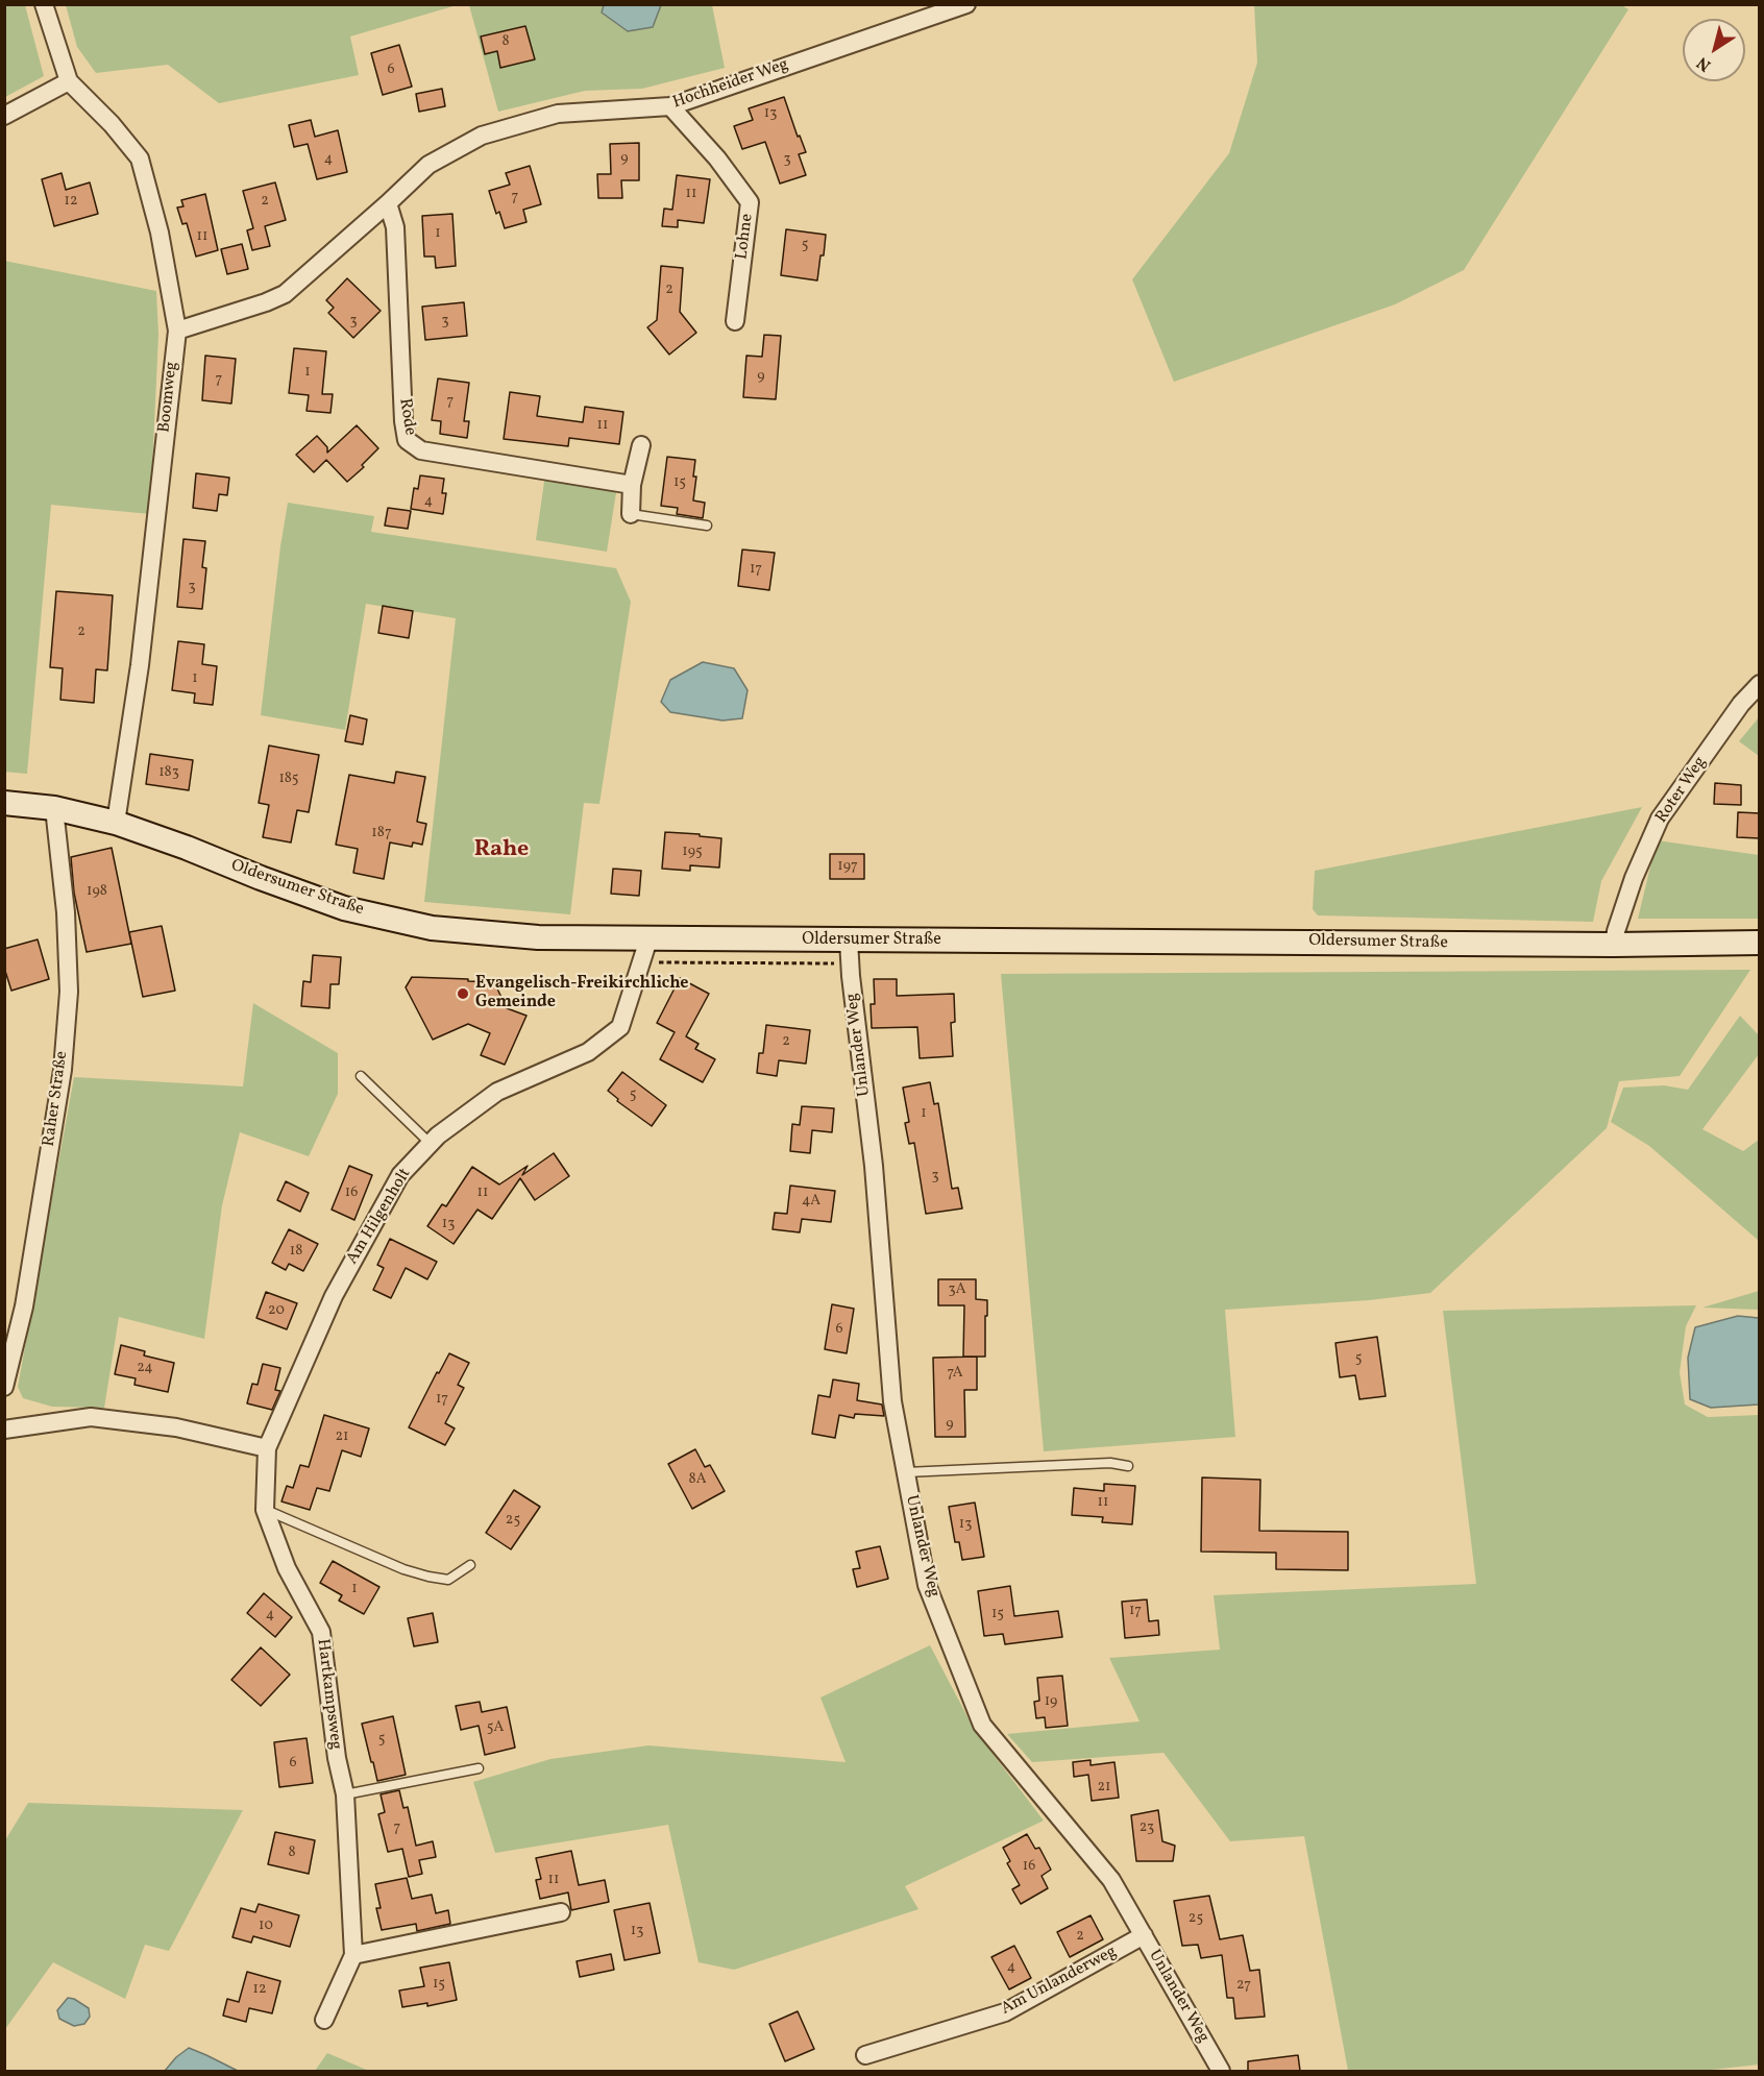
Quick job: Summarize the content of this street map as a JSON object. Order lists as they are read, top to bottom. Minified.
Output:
{"streets":{"main road":["Oldersumer Straße"],"street":["Hochheider Weg","Lohne","Boomweg","Rode","Roter Weg","Unlander Weg","Raher Straße","Am Hilgenholt","Hartkampsweg","Am Unlanderweg"]},"crossings":[["Hochheider Weg","Lohne"],["Hochheider Weg","Boomweg"],["Hochheider Weg","Rode"],["Boomweg","Oldersumer Straße"],["Roter Weg","Oldersumer Straße"],["Oldersumer Straße","Unlander Weg"],["Oldersumer Straße","Raher Straße"],["Oldersumer Straße","Am Hilgenholt"],["Unlander Weg","Am Unlanderweg"],["Am Hilgenholt","Hartkampsweg"]],"districts":["Rahe"],"places":["Evangelisch-Freikirchliche Gemeinde"],"house_numbers":["8","6","13","9","4","3","11","7","12","2","1","11","5","2","3","3","1","9","7","7","11","15","4","17","3","2","1","183","185","187","195","197","198","2","5","1","3","16","11","4A","13","18","3A","20","6","5","24","7A","17","9","21","8A","11","25","13","1","17","15","4","19","5A","5","6","21","7","23","8","16","11","25","10","13","2","4","15","27","12"],"north":"bottom left"}
